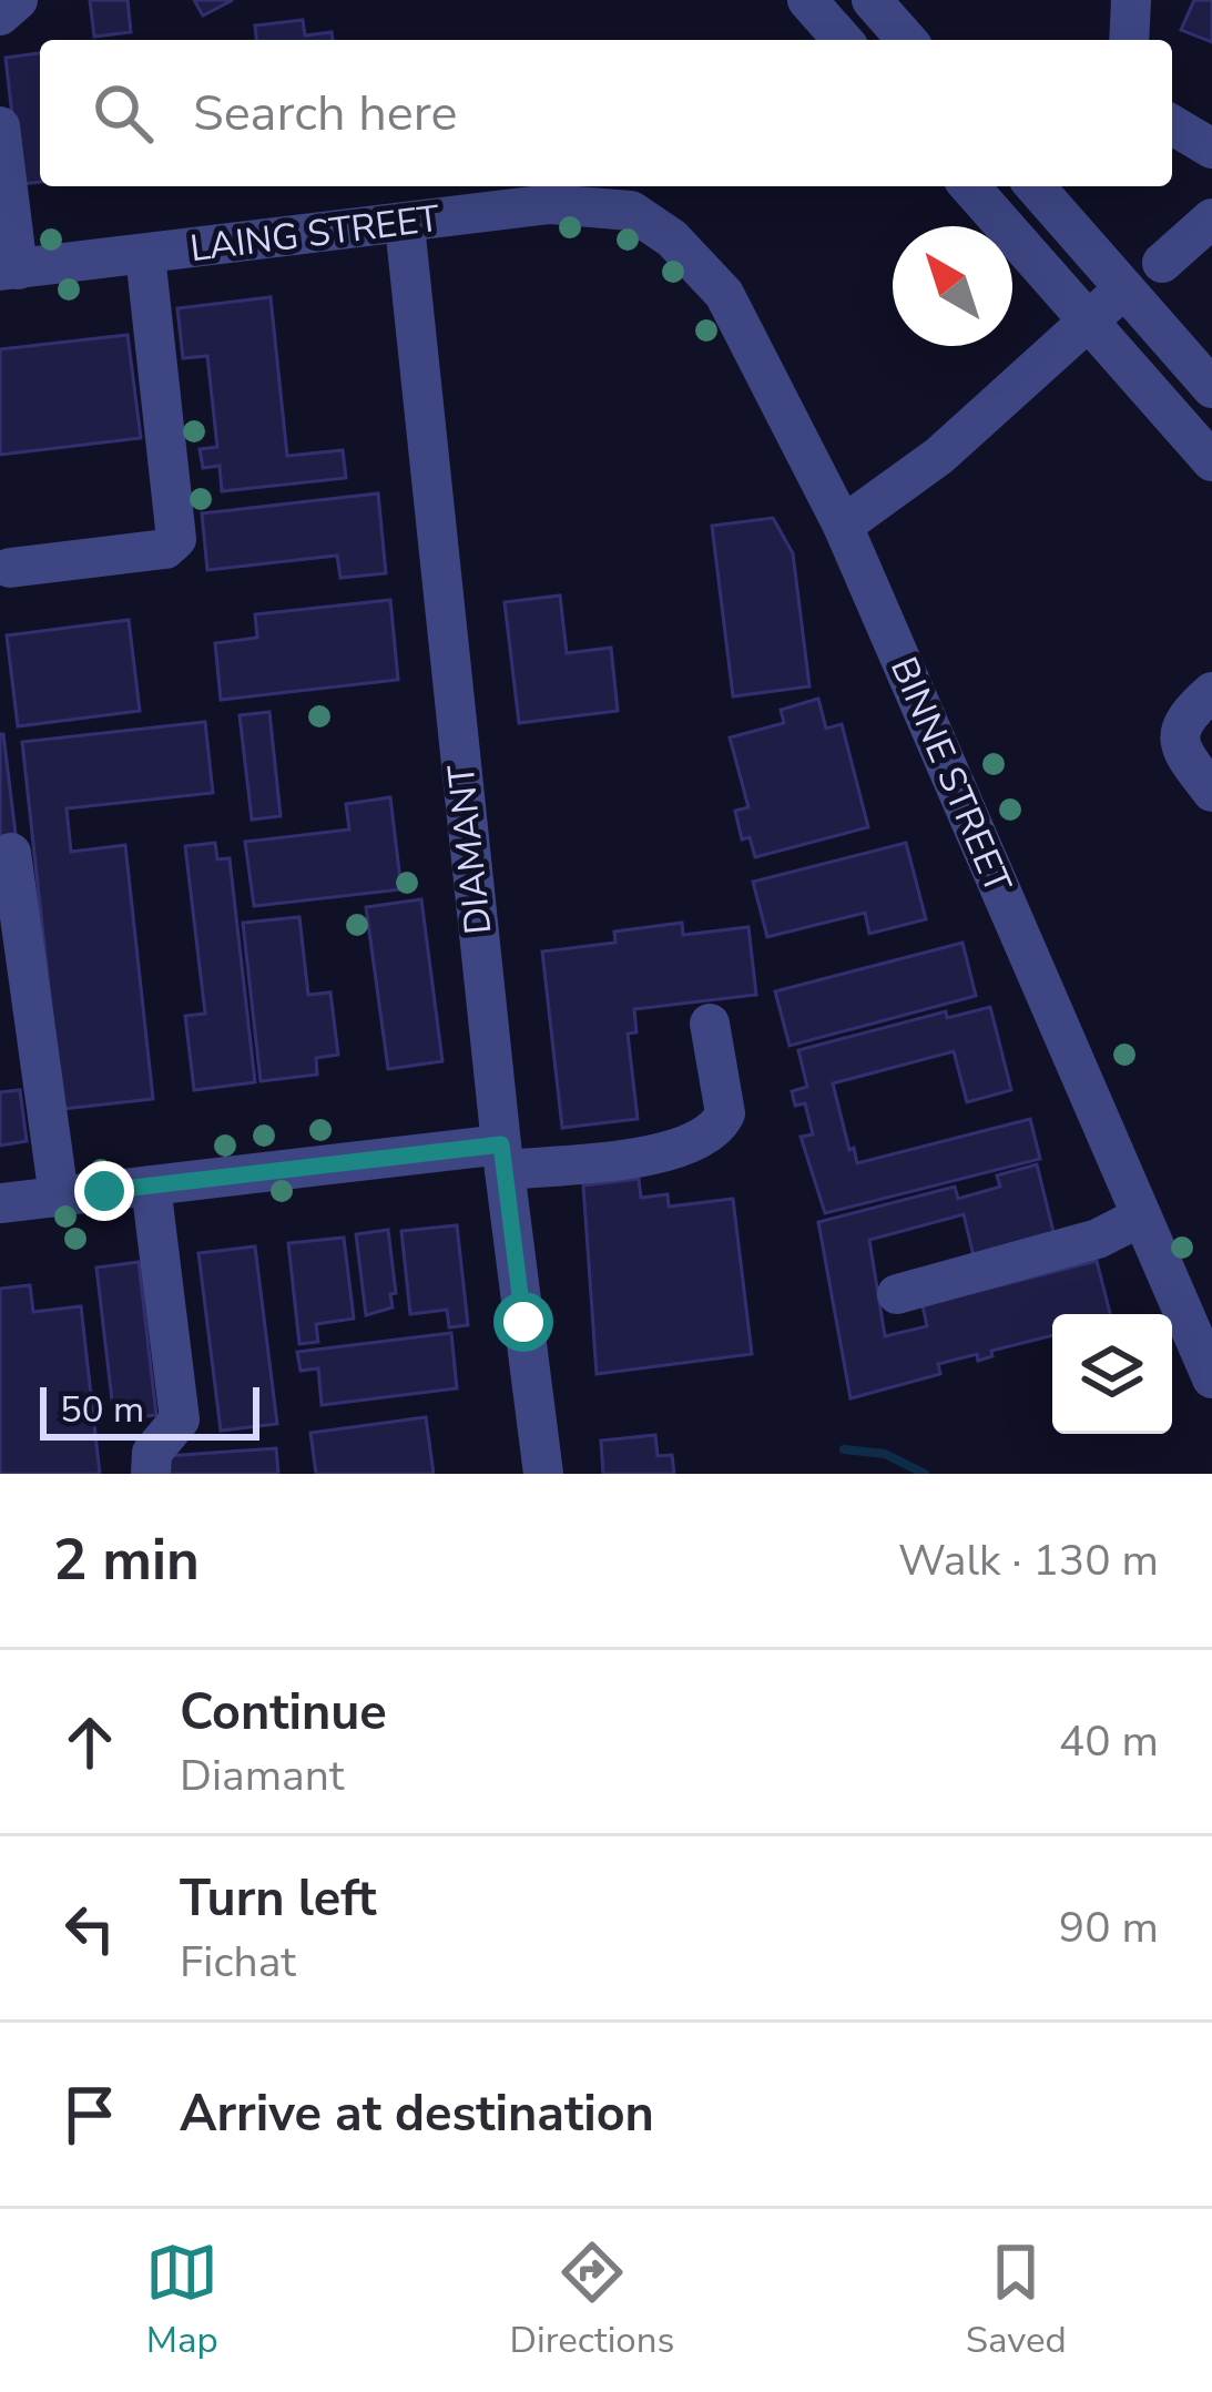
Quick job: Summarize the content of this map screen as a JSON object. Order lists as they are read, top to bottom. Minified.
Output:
{"streets":{"street":["LAING STREET","BINNE STREET","DIAMANT"]},"crossings":[["LAING STREET","BINNE STREET"],["LAING STREET","DIAMANT"]],"scale_bar":"50 m","north":"top left","page":{"search":"Search here","scale":"50 m","heading":["2 min","Walk · 130 m"],"list":[["Continue","Diamant","40 m"],["Turn left","Fichat","90 m"],"Arrive at destination"],"nav":["Map","Directions","Saved"]}}
